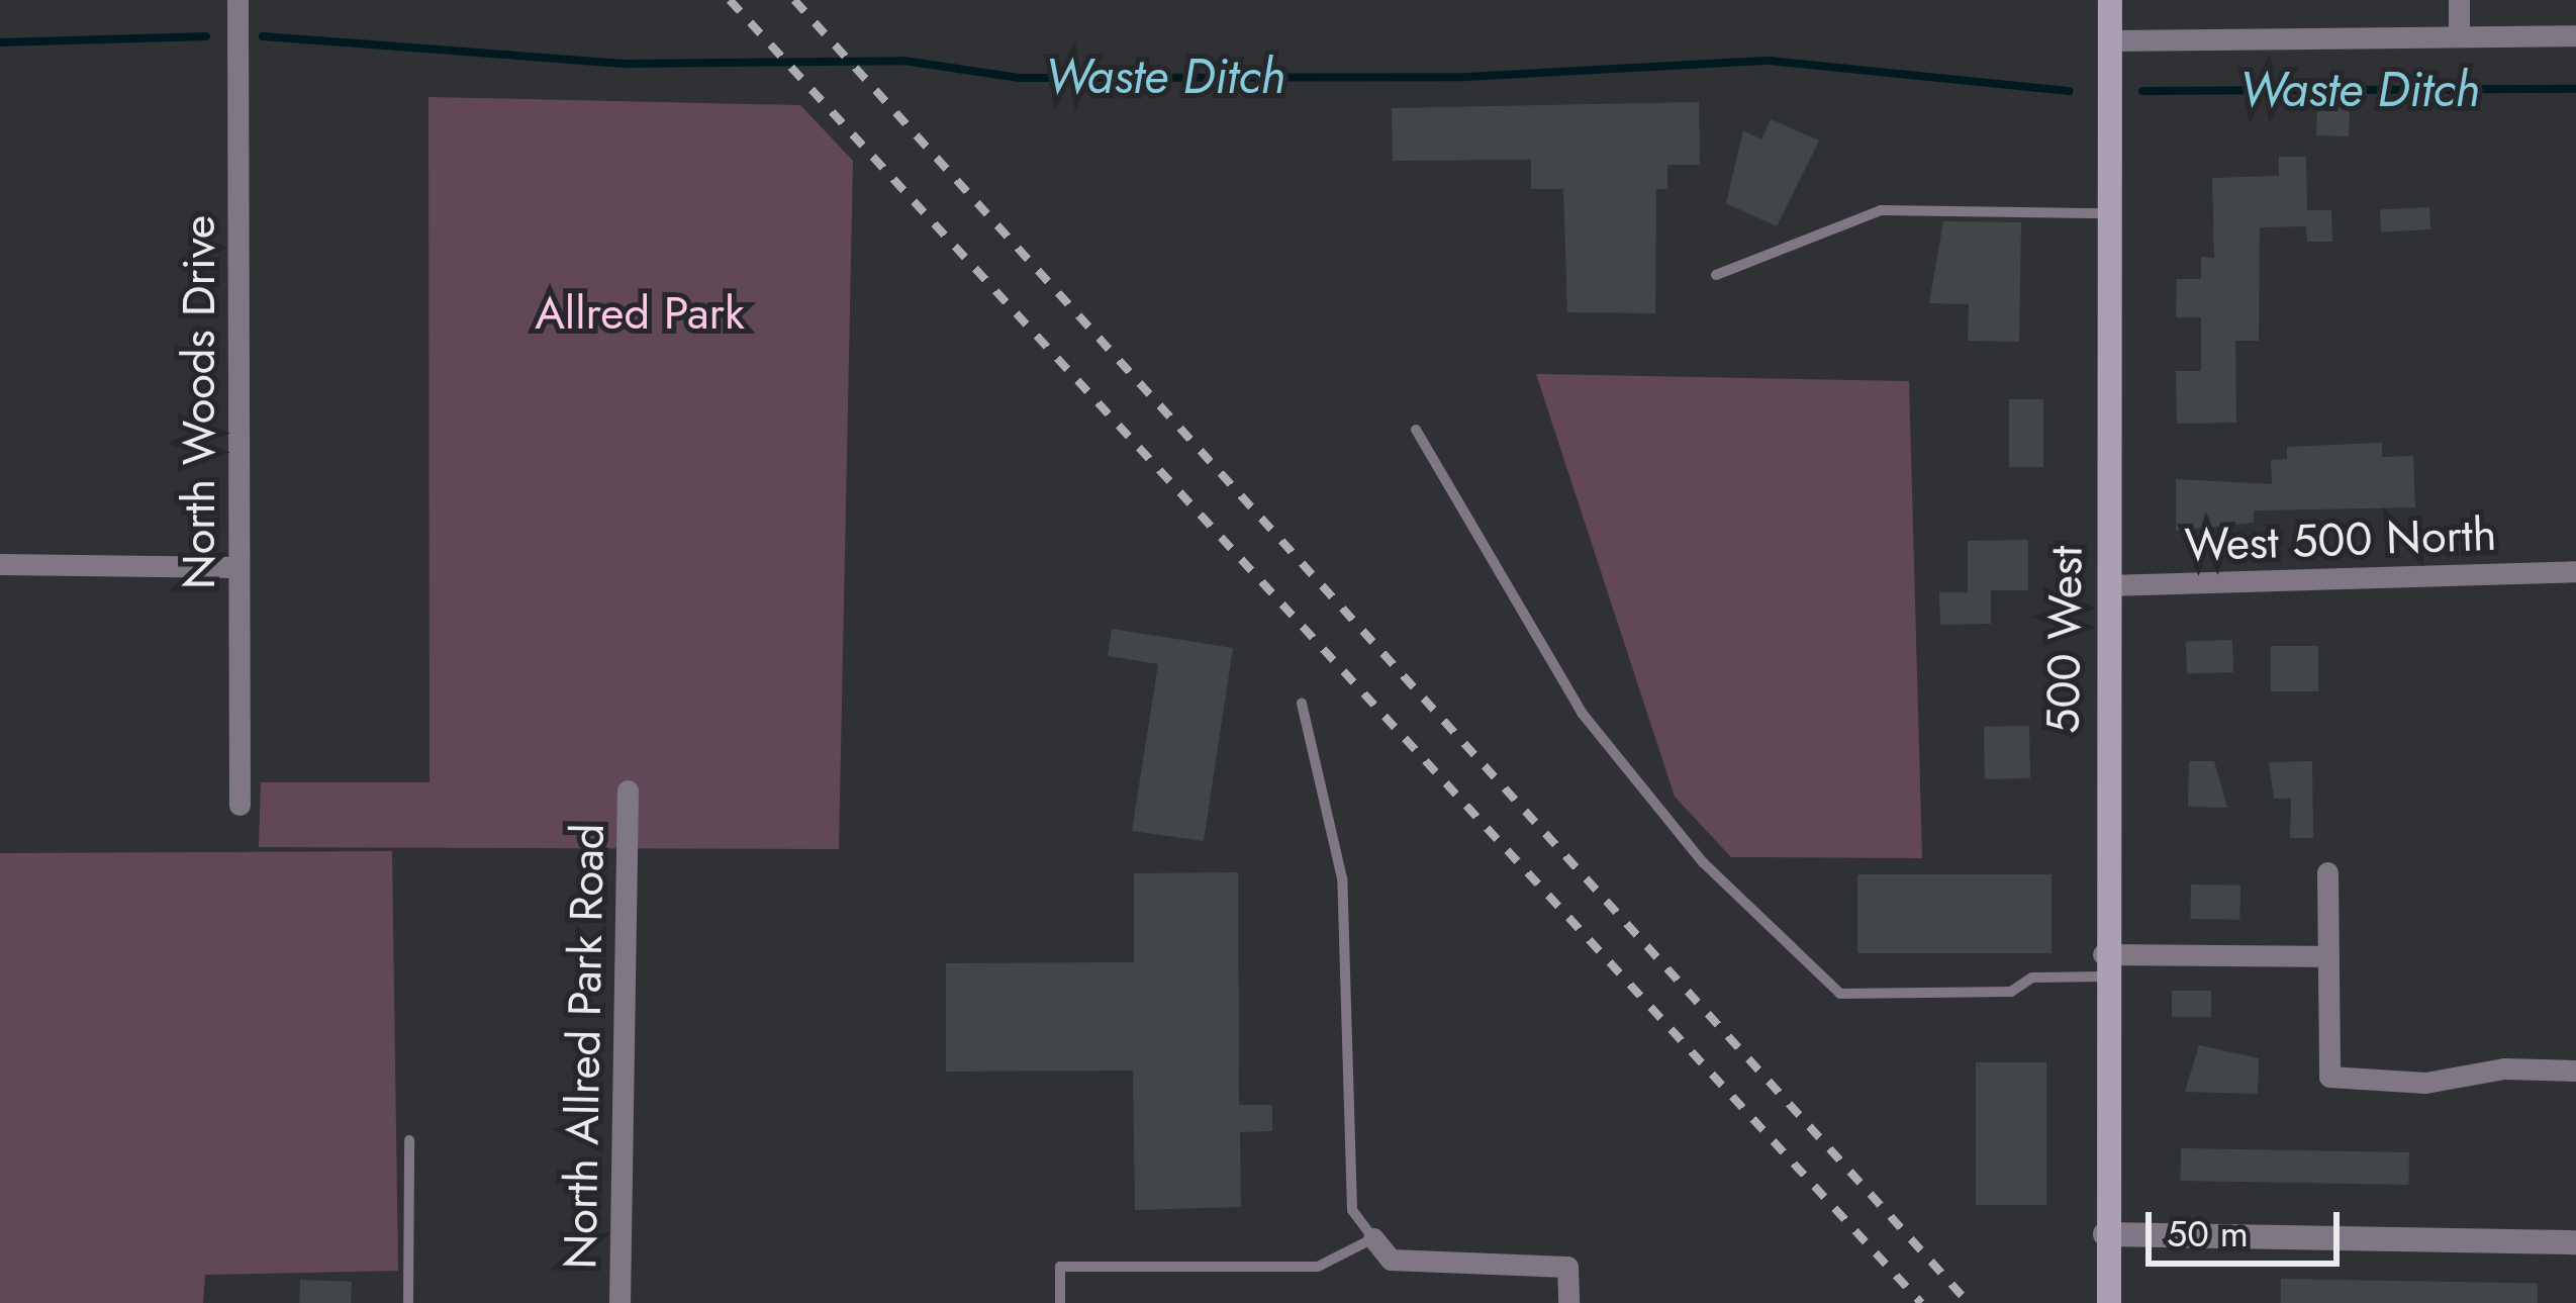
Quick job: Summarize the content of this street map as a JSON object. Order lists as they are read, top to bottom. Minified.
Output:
{"streets":{"main road":["500 West"],"street":["North Woods Drive","West 500 North","North Allred Park Road"]},"crossings":[["West 500 North","500 West"]],"water":["Waste Ditch"],"parks":["Allred Park"],"scale_bar":"50 m"}
